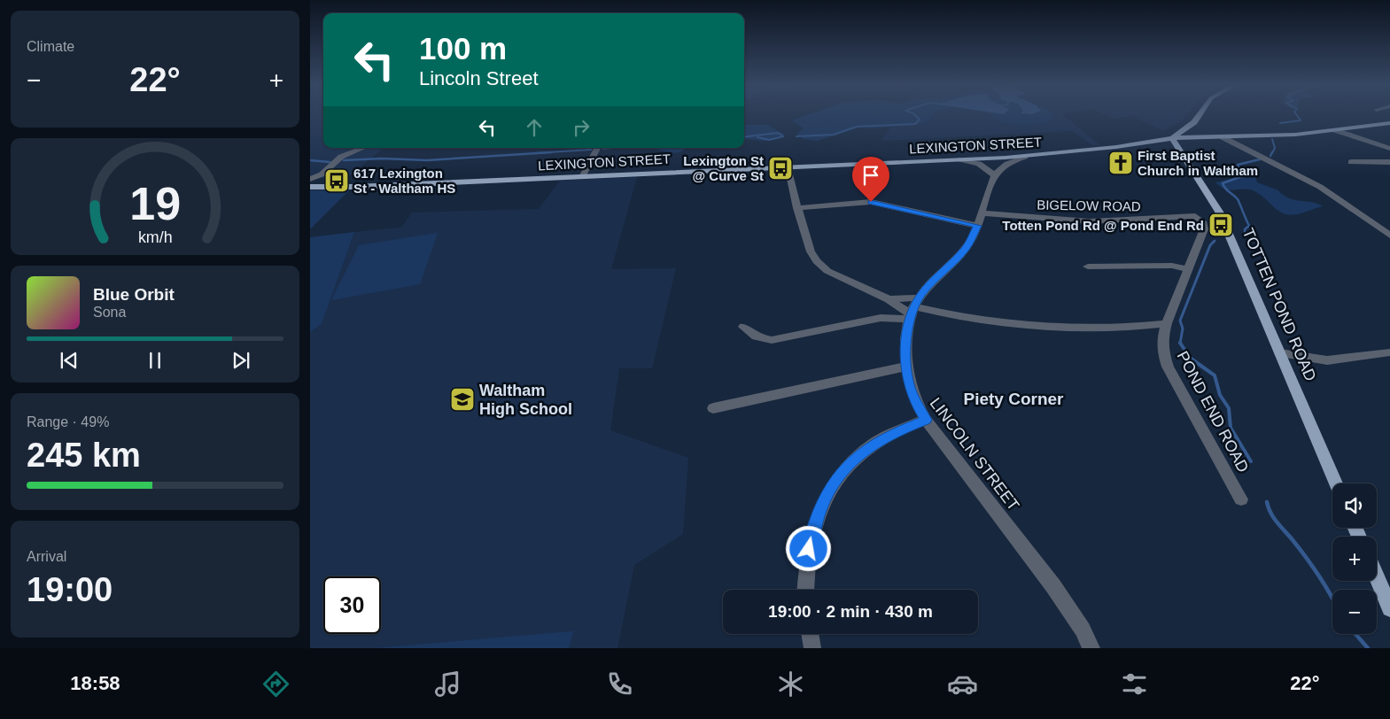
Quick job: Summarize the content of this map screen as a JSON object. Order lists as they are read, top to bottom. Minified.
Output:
{"streets":{"main road":["LEXINGTON STREET","TOTTEN POND ROAD"],"street":["BIGELOW ROAD","POND END ROAD","LINCOLN STREET"]},"crossings":[["LEXINGTON STREET","TOTTEN POND ROAD"],["BIGELOW ROAD","POND END ROAD"]],"districts":["Piety Corner"],"places":{"church":["First Baptist Church in Waltham"],"bus stop":["Lexington St @ Curve St","617 Lexington St - Waltham HS","Totten Pond Rd @ Pond End Rd"],"school or university":["Waltham High School"]},"page":{"tile":["Climate",["Range · 49%","245 km"],["Arrival","19:00"]],"turn":["100 m","Lincoln Street"],"heat":["−","22°","+"],"song":["Blue Orbit","Sona"],"map_buttons":["+","−"],"limit":"30","trip":"19:00 · 2 min · 430 m","tabs":["18:58","22°"],"gauge":["19","km/h"]}}
